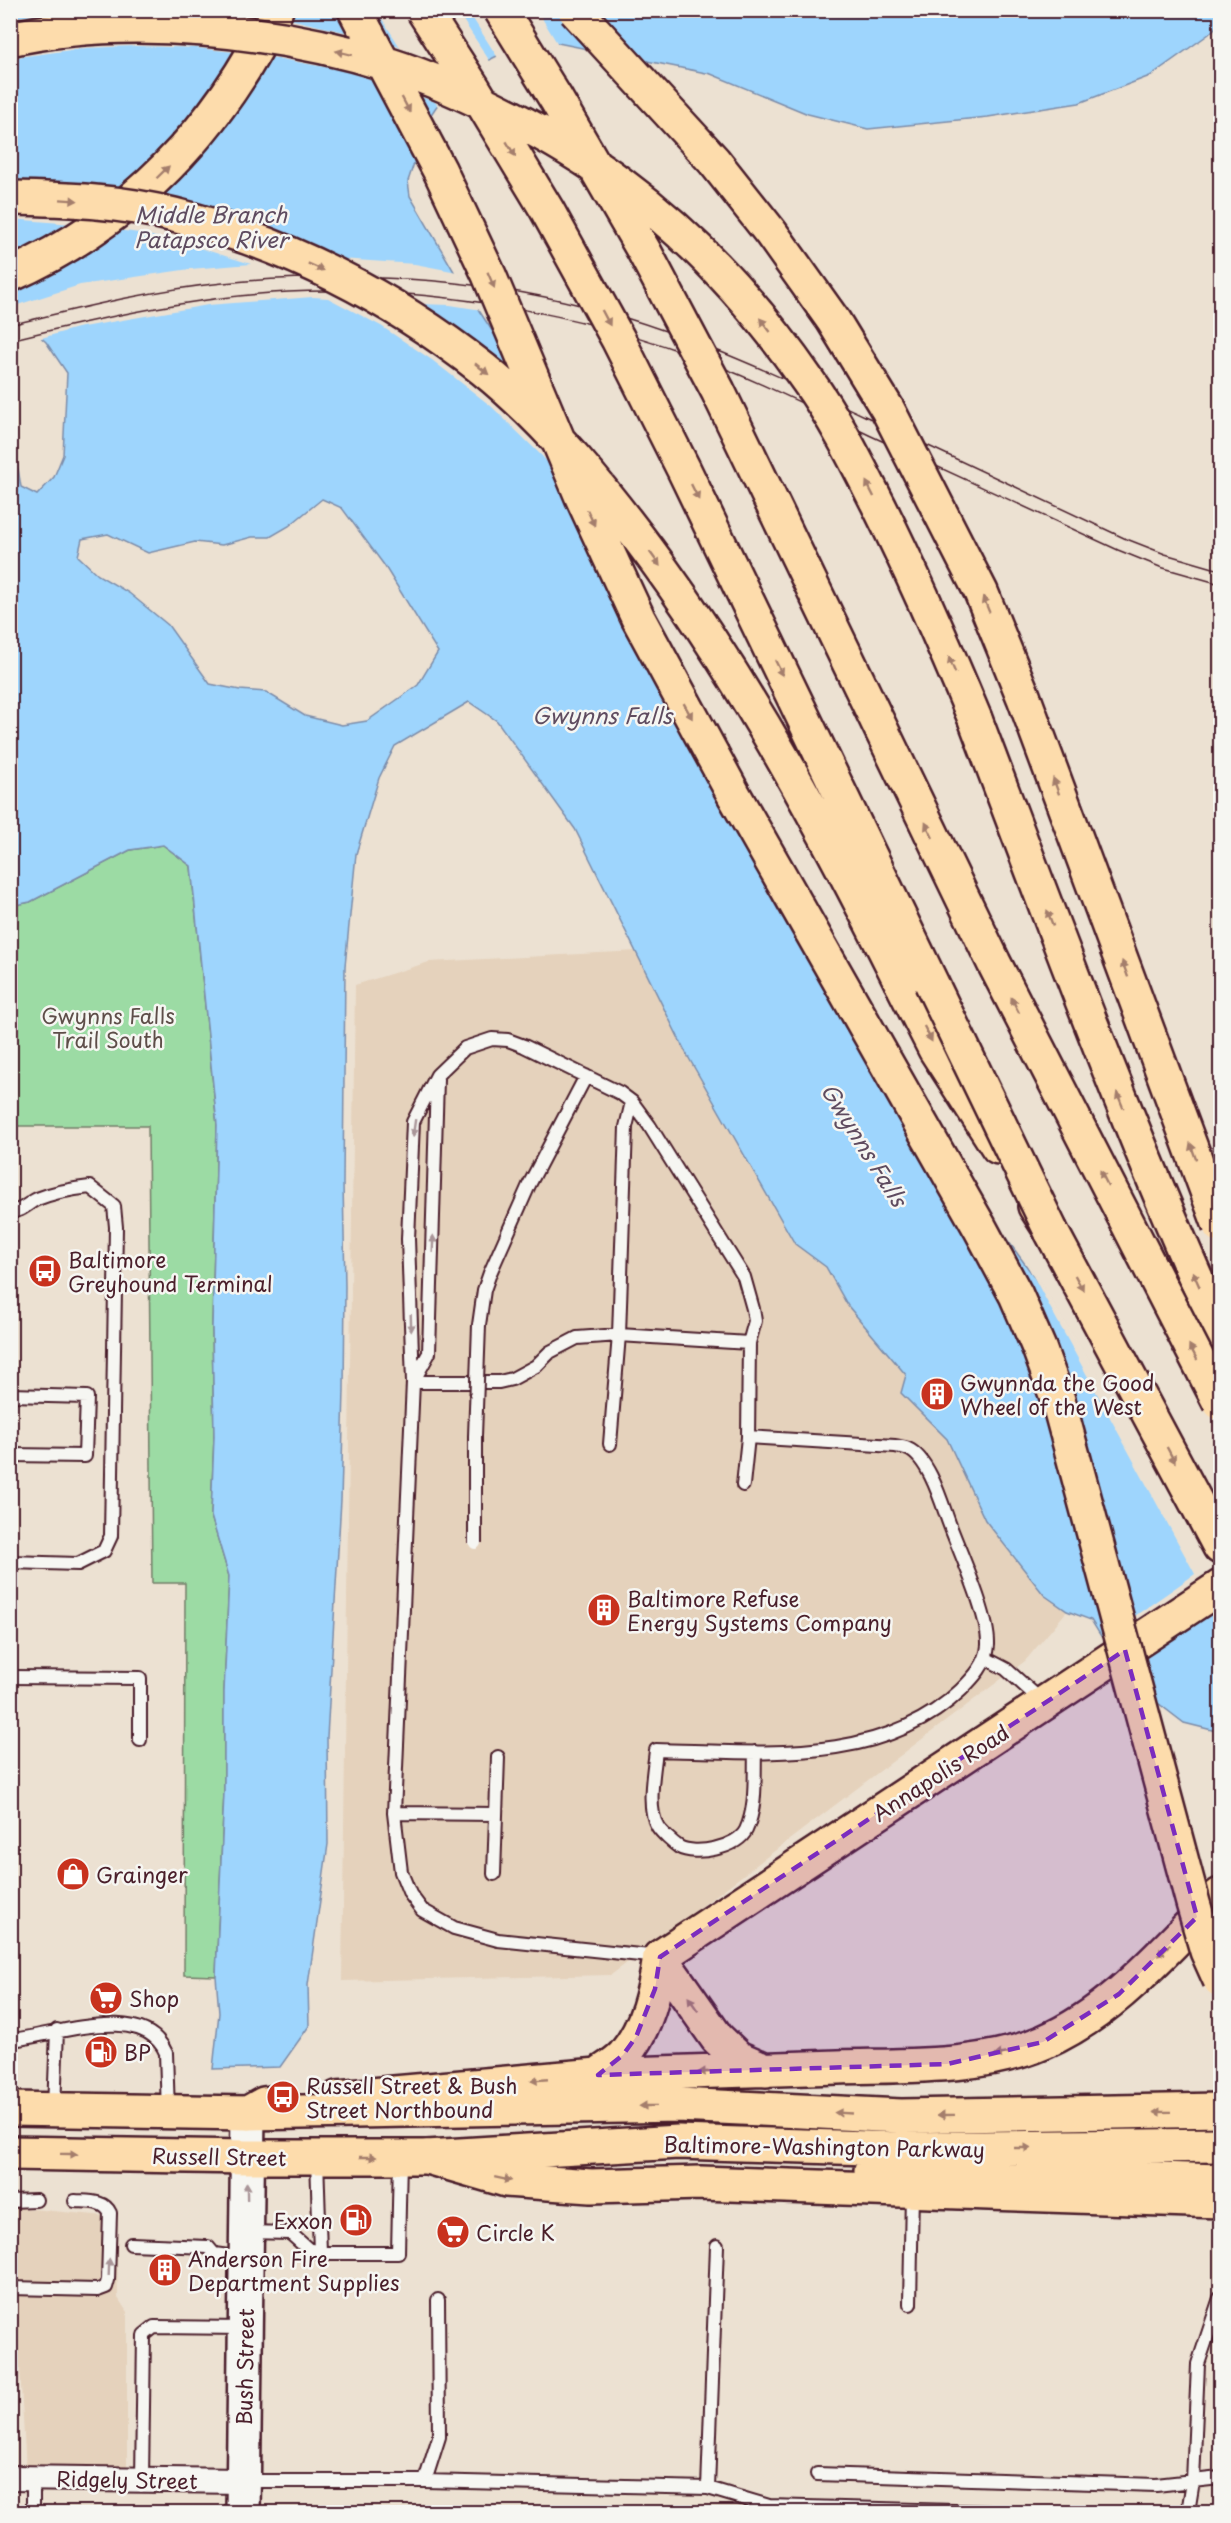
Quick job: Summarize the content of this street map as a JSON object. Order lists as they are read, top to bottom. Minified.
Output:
{"streets":{"main road":["Annapolis Road","Baltimore-Washington Parkway","Russell Street"],"street":["Bush Street","Ridgely Street"]},"crossings":[["Baltimore-Washington Parkway","Bush Street"],["Russell Street","Bush Street"],["Bush Street","Ridgely Street"]],"one_way":["Russell Street"],"water":["Middle Branch Patapsco River","Gwynns Falls"],"parks":["Gwynns Falls Trail South"],"places":{"bus stop":["Baltimore Greyhound Terminal","Russell Street & Bush Street Northbound"],"building":["Gwynnda the Good Wheel of the West","Baltimore Refuse Energy Systems Company","Anderson Fire Department Supplies"],"shop":["Grainger"],"supermarket":["Shop","Circle K"],"fuel station":["BP","Exxon"]}}
